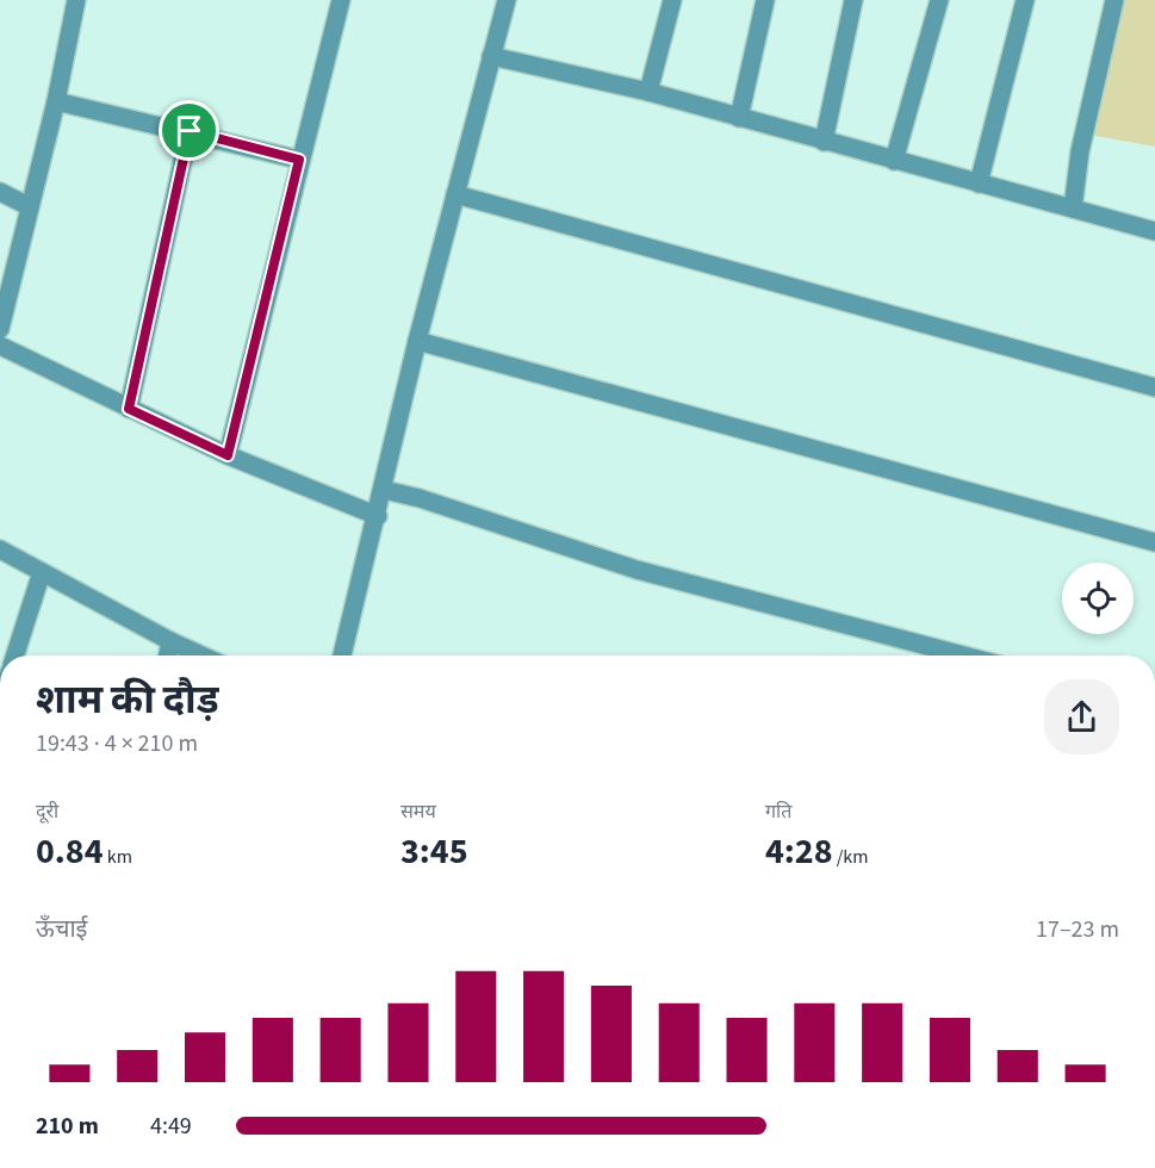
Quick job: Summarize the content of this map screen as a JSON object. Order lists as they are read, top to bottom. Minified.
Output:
{"page":{"heading":["शाम की दौड़","19:43 · 4 × 210 m"],"stats":[["दूरी","0.84 km"],["समय","3:45"],["गति","4:28 /km"]],"chart":["ऊँचाई","17–23 m"],"list":[{"name":"210 m","note":"4:49"}]}}
